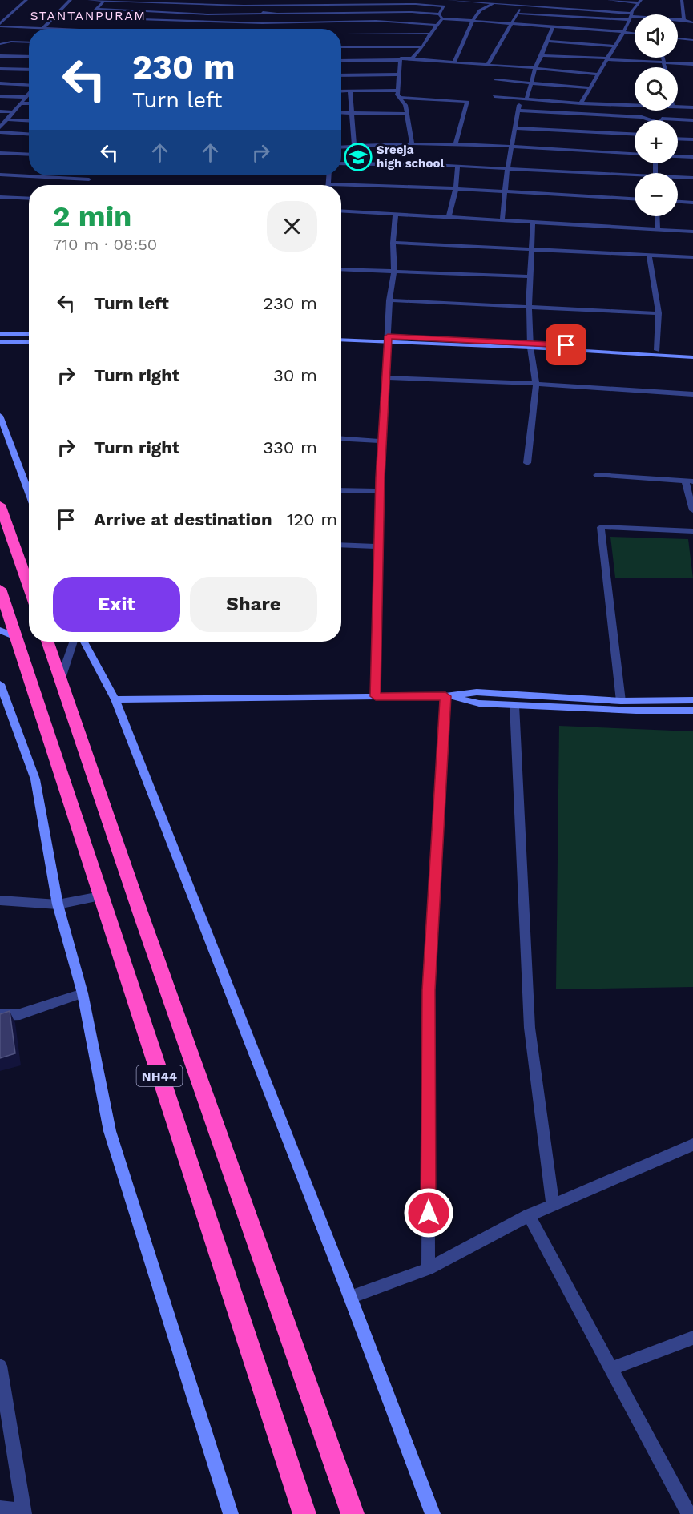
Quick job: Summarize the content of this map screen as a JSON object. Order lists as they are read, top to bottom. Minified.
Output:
{"streets":{"highway":["NH44"]},"districts":["STANTANPURAM"],"places":{"school or university":["Sreeja high school"]},"page":{"map_buttons":["+","−"],"turn":["230 m","Turn left"],"heading":["2 min","710 m · 08:50"],"list":[{"name":"Turn left","value":"230 m"},{"name":"Turn right","value":"30 m"},{"name":"Turn right","value":"330 m"},{"name":"Arrive at destination","value":"120 m"}],"buttons":["Exit","Share"]}}
